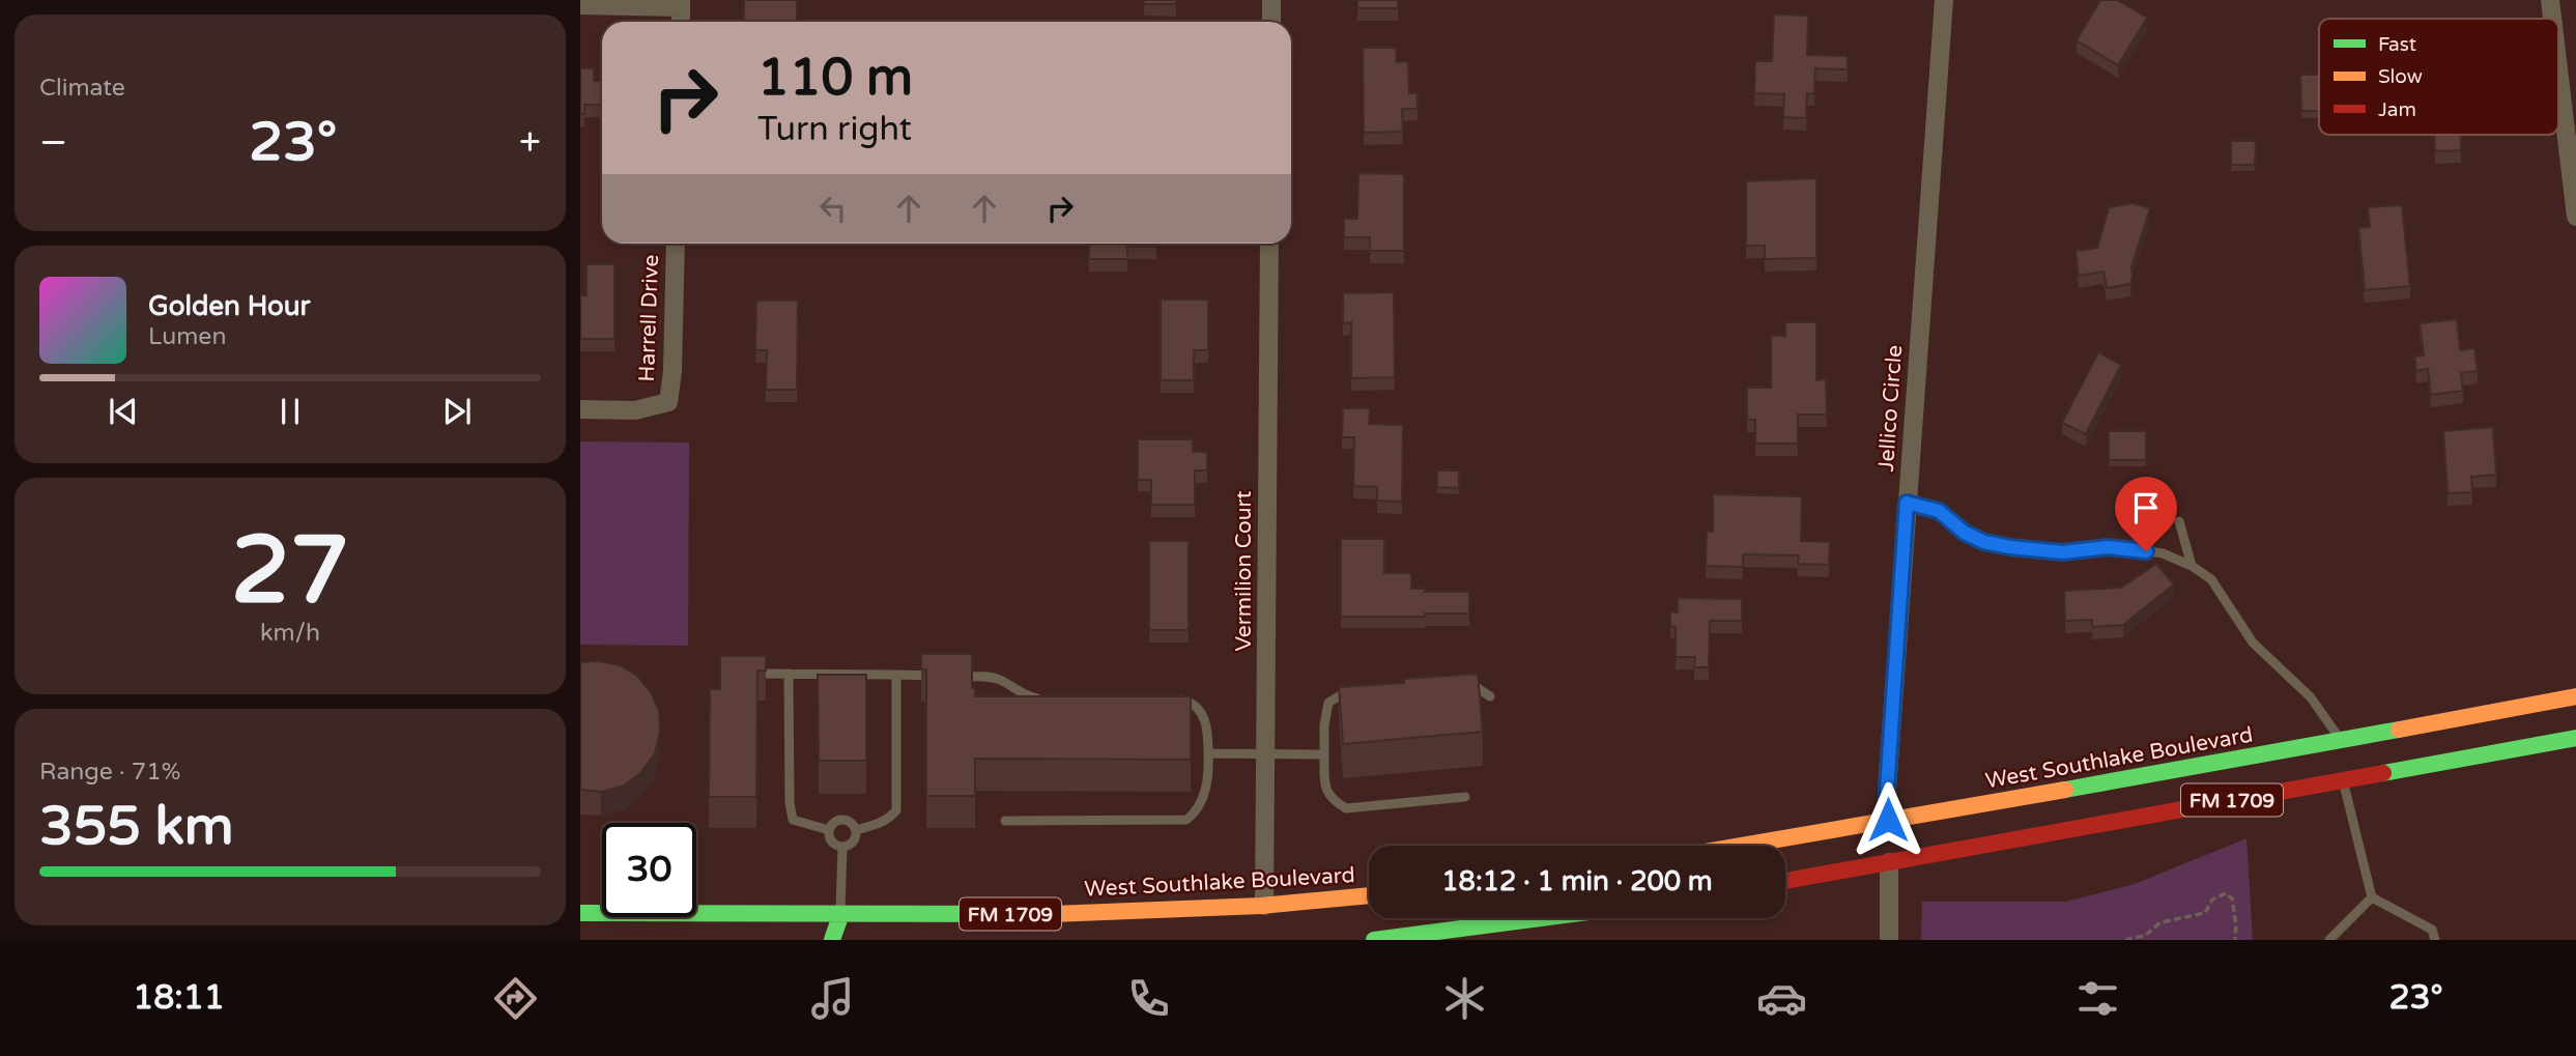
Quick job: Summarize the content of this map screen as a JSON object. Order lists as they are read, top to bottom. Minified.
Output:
{"streets":{"main road":["West Southlake Boulevard","FM 1709"],"street":["Harrell Drive","Jellico Circle","Vermilion Court"]},"crossings":[["Jellico Circle","West Southlake Boulevard"],["Vermilion Court","West Southlake Boulevard"]],"legend":["Fast","Slow","Jam"],"page":{"tile":["Climate",["27","km/h"],["Range · 71%","355 km"]],"turn":["110 m","Turn right"],"heat":["−","23°","+"],"song":["Golden Hour","Lumen"],"limit":"30","trip":"18:12 · 1 min · 200 m","tabs":["18:11","23°"]}}
